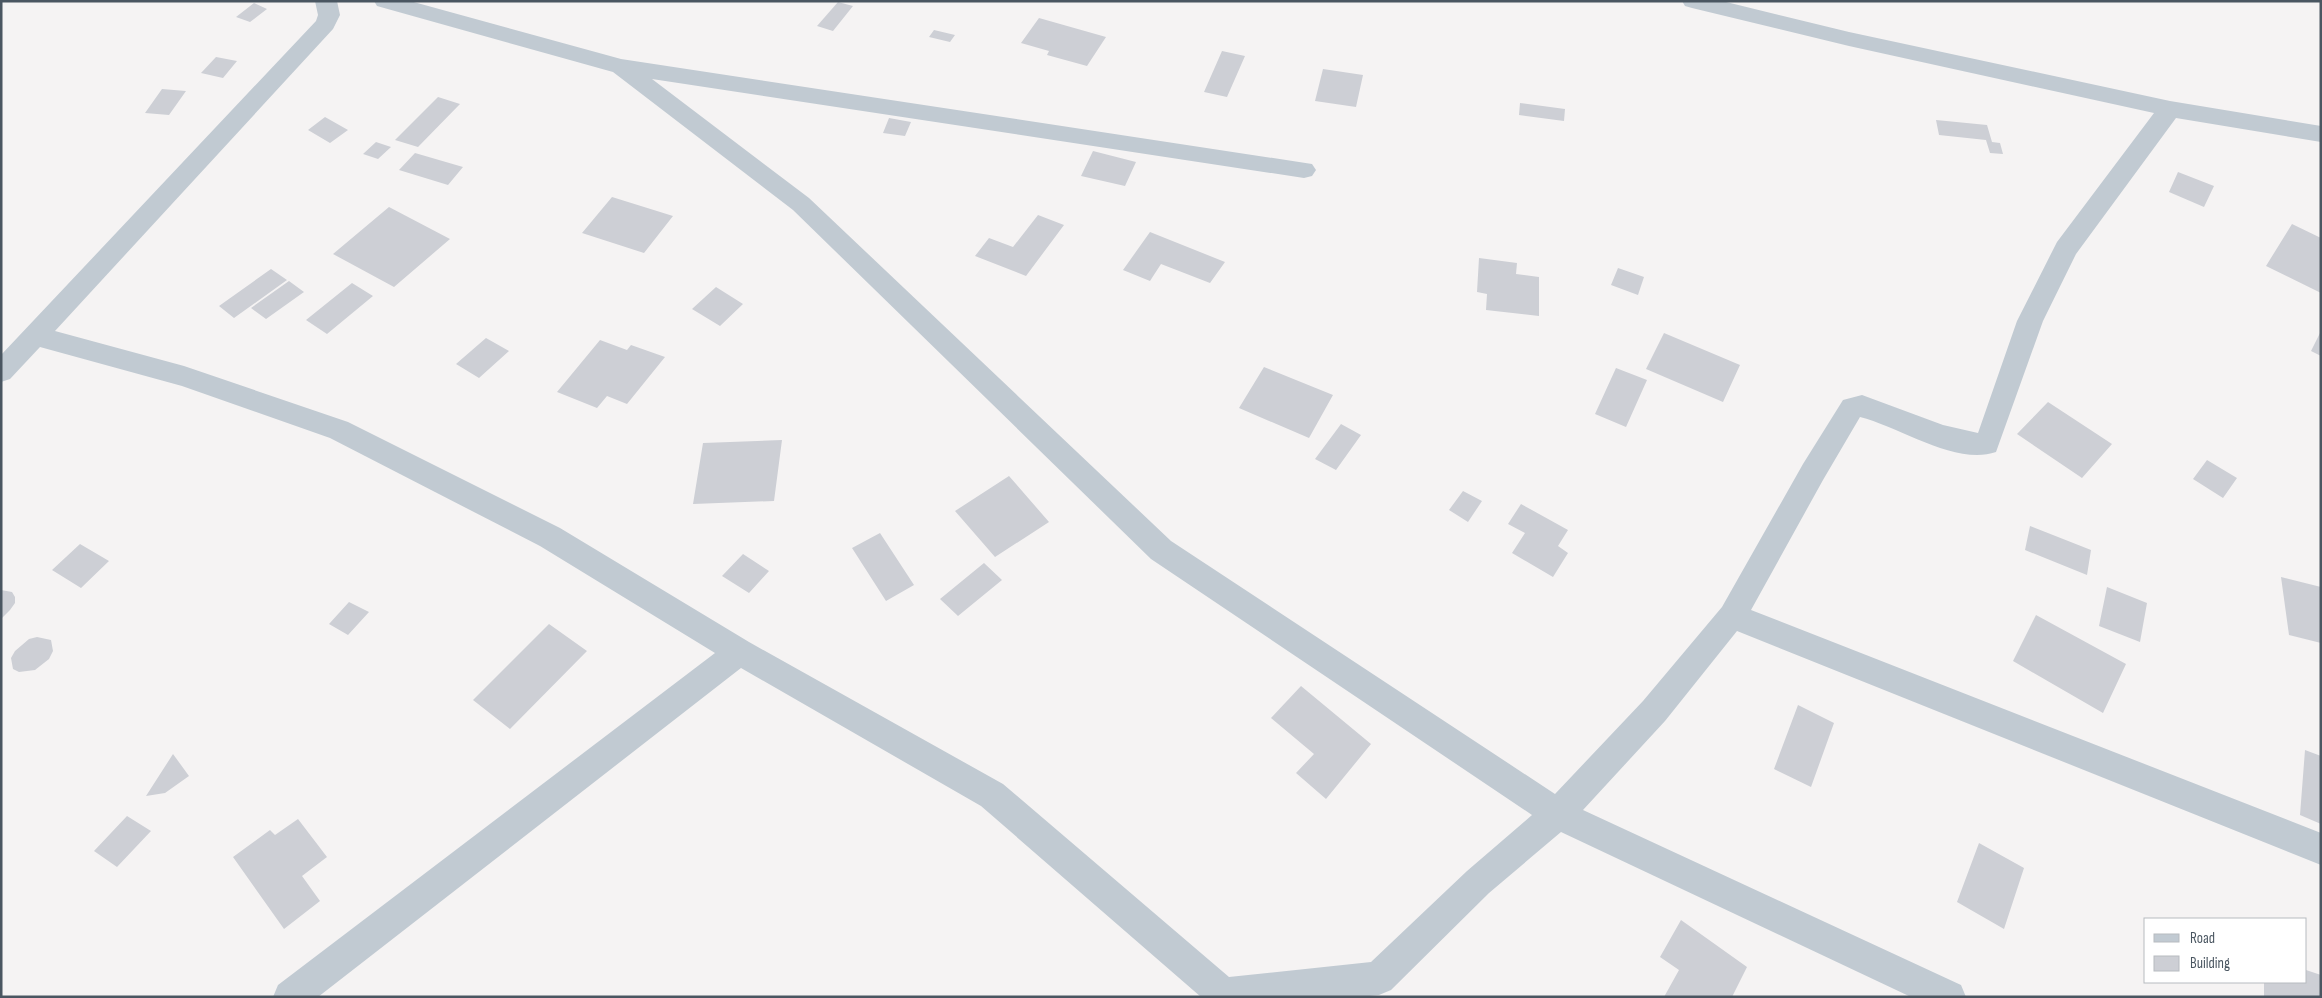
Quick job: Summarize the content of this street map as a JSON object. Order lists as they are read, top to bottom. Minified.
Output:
{"legend":["Road","Building"]}
